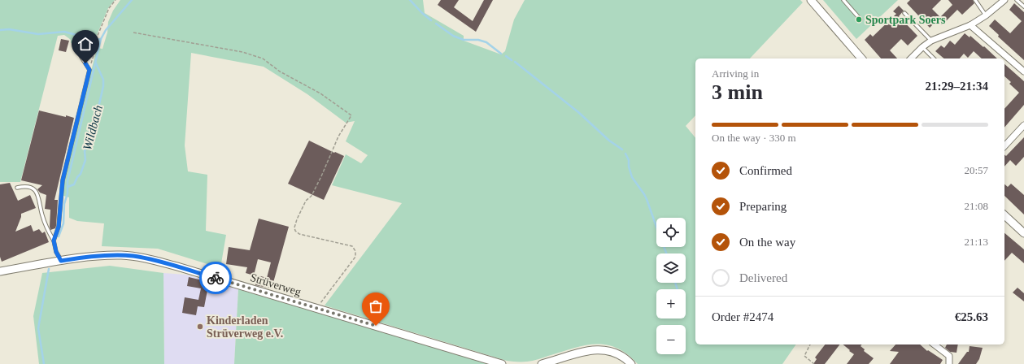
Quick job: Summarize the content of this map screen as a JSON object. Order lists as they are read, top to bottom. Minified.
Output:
{"streets":{"street":["Strüverweg"]},"water":["Wildbach"],"places":["Sportpark Soers","Kinderladen Strüverweg e.V."],"page":{"heading":["3 min","Arriving in","21:29–21:34"],"panel":["Order #2474","€25.63"],"bar":"On the way · 330 m","list":[["Confirmed","20:57"],["Preparing","21:08"],["On the way","21:13"],"Delivered"],"map_buttons":["+","−"]}}
